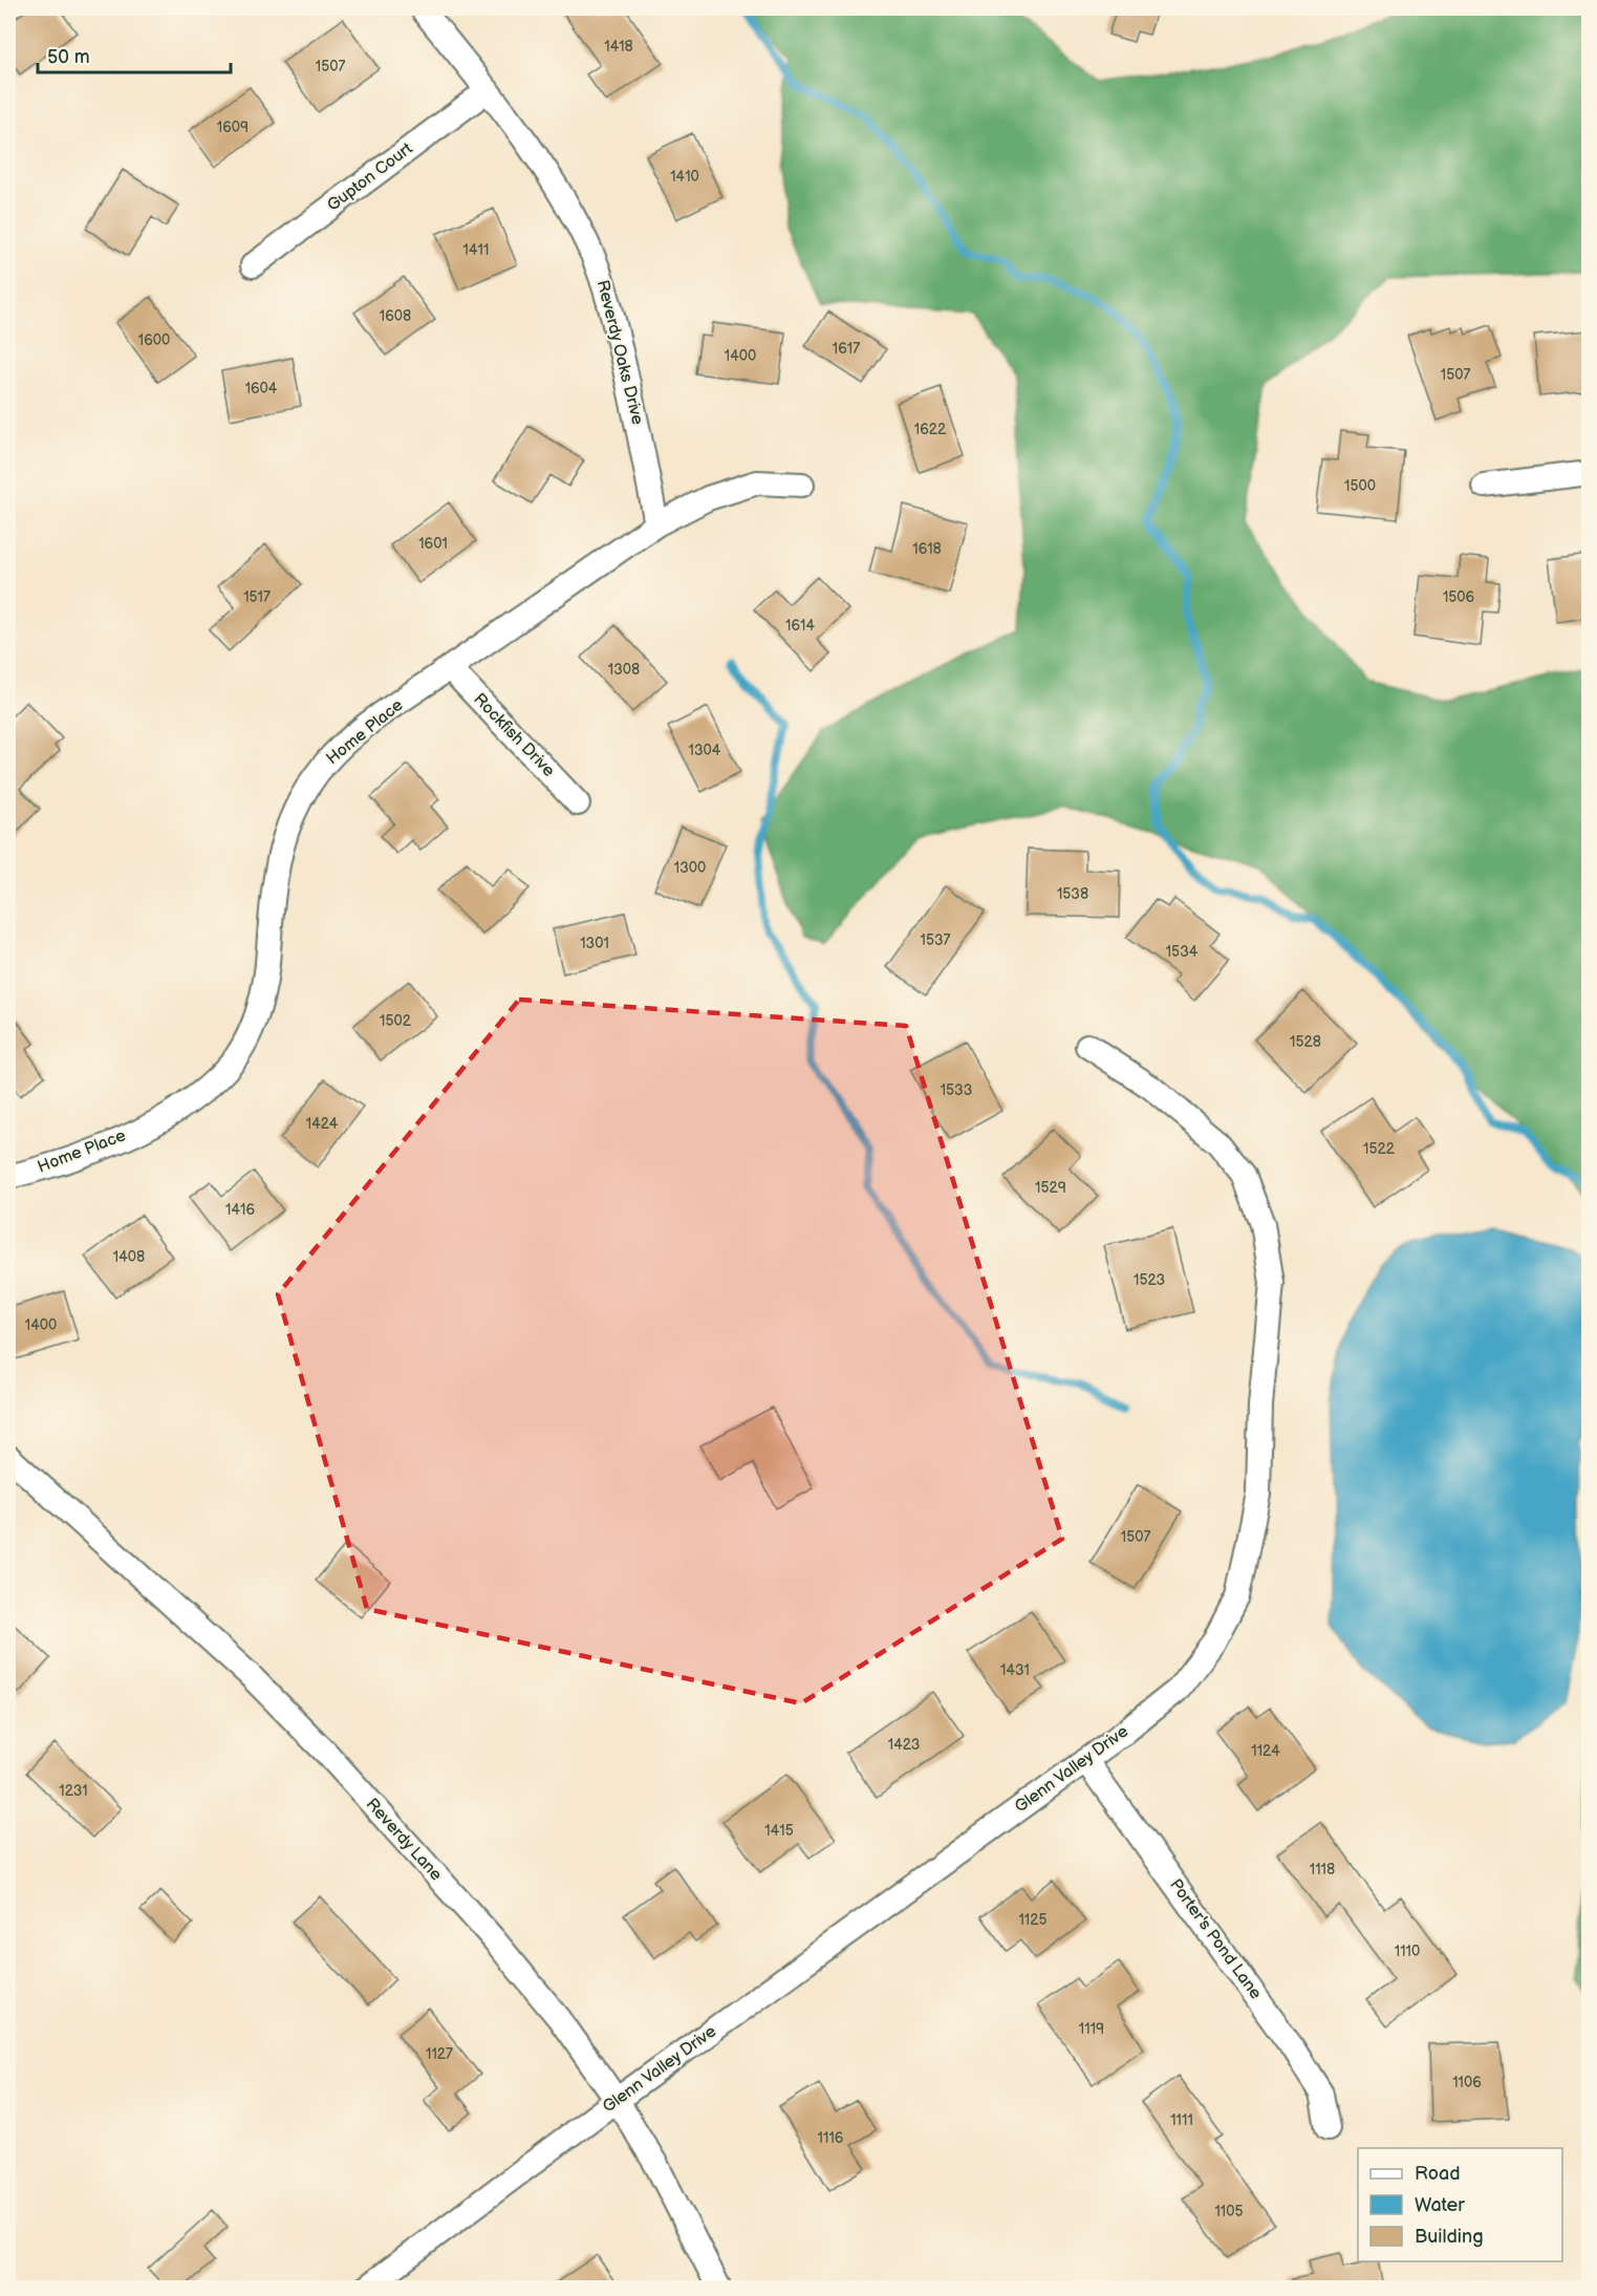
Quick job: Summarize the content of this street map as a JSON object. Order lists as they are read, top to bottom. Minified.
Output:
{"streets":{"street":["Gupton Court","Reverdy Oaks Drive","Home Place","Rockfish Drive","Glenn Valley Drive","Reverdy Lane","Porter's Pond Lane"]},"crossings":[["Gupton Court","Reverdy Oaks Drive"],["Reverdy Oaks Drive","Home Place"],["Home Place","Rockfish Drive"],["Glenn Valley Drive","Reverdy Lane"],["Glenn Valley Drive","Porter's Pond Lane"]],"house_numbers":["1418","1507","1609","1410","1411","1608","1600","1617","1400","1507","1604","1622","1500","1601","1618","1517","1506","1614","1308","1304","1300","1538","1537","1301","1534","1502","1528","1533","1424","1522","1529","1416","1408","1523","1400","1507","1431","1423","1124","1231","1415","1118","1125","1110","1119","1127","1106","1111","1116","1105"],"legend":["Road","Water","Building"],"scale_bar":"50 m"}
